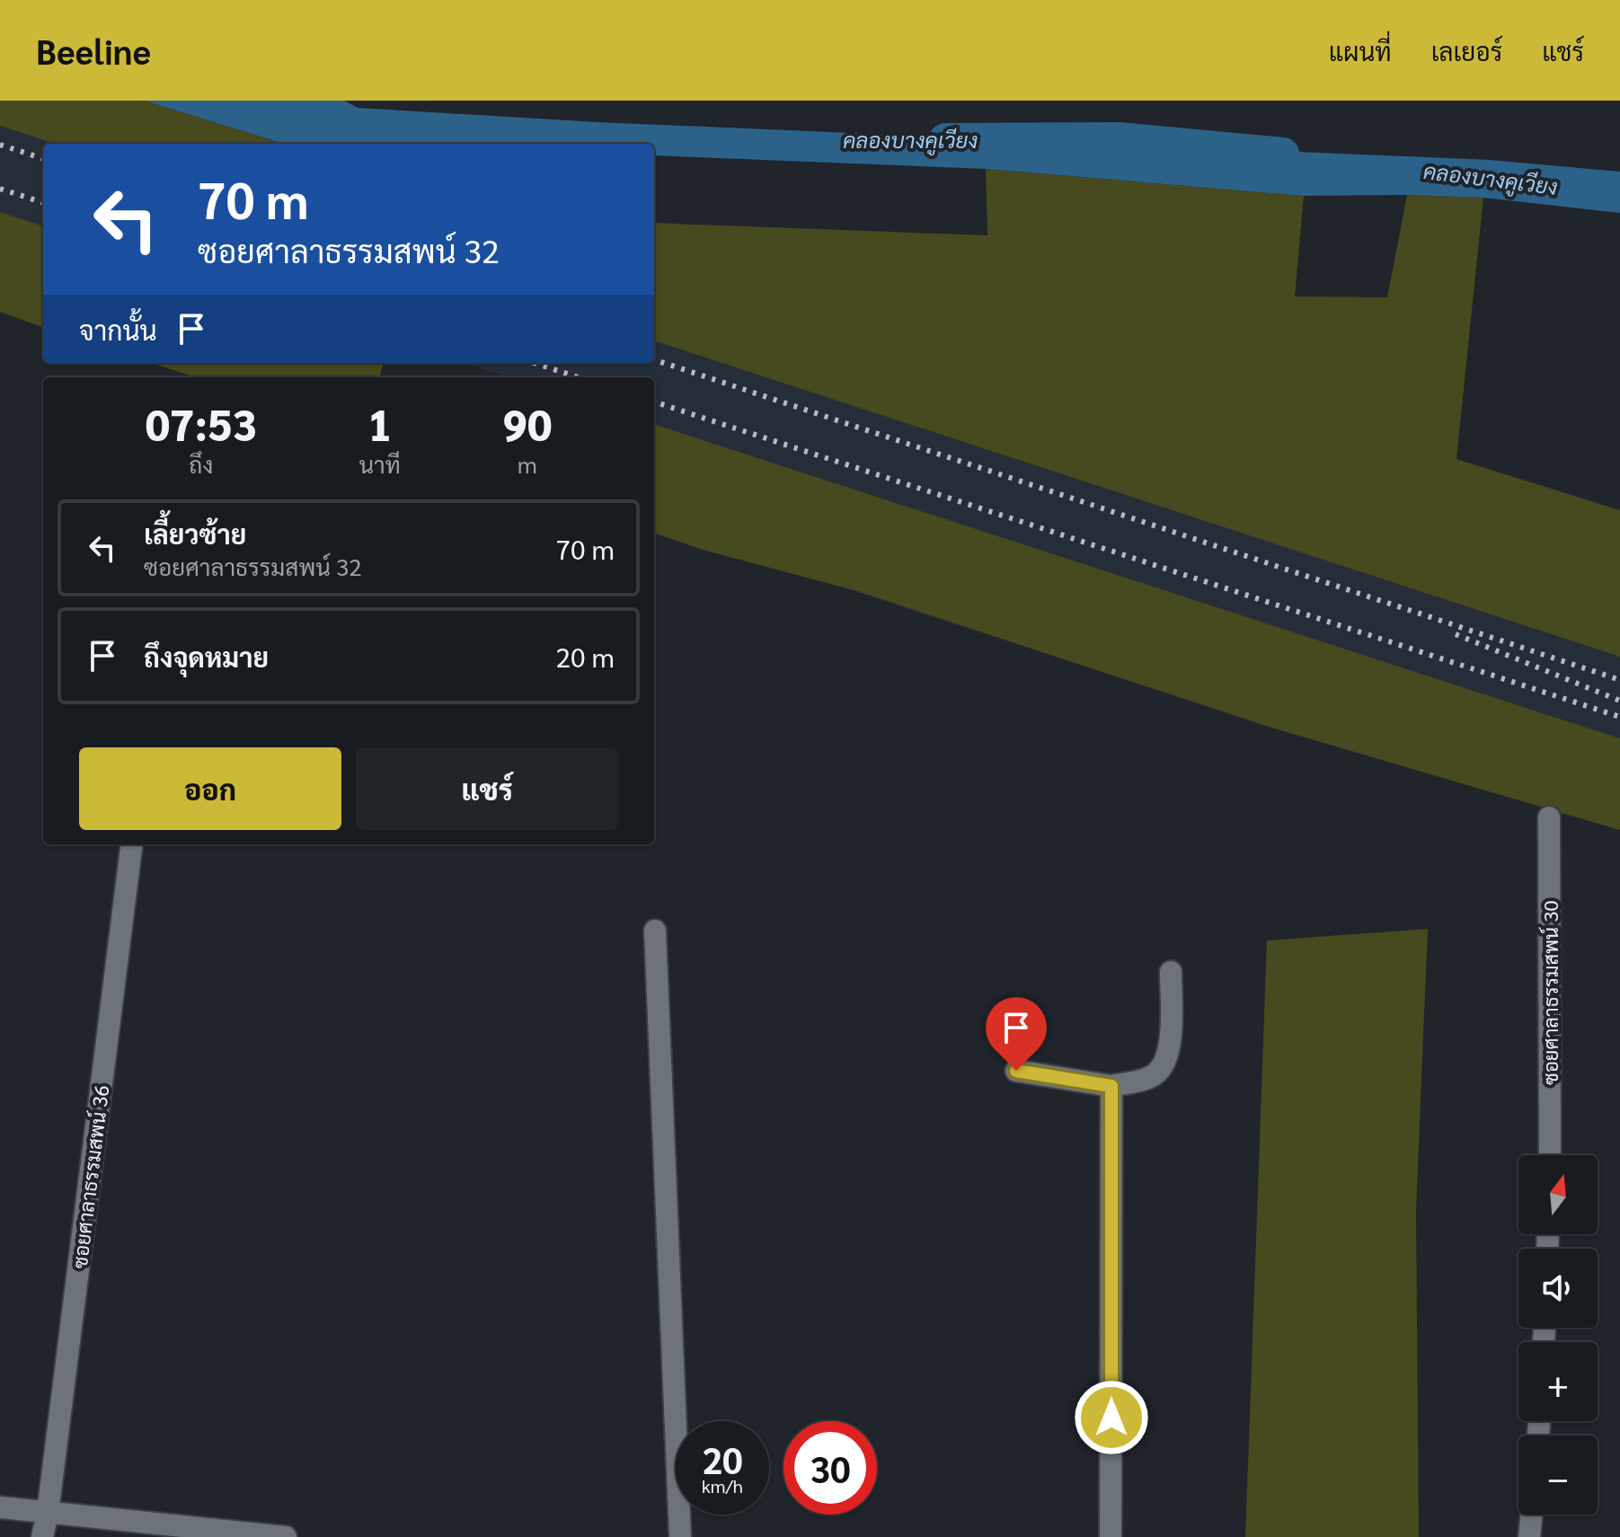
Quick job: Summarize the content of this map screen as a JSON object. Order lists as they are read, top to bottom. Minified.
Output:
{"streets":{"street":["ซอยศาลาธรรมสพน์ 30","ซอยศาลาธรรมสพน์ 36"]},"water":["คลองบางคูเวียง"],"north":"top","page":{"header":"Beeline","nav":["แผนที่","เลเยอร์","แชร์"],"turn":["70 m","ซอยศาลาธรรมสพน์ 32"],"then":"จากนั้น","eta":["07:53","ถึง","1","นาที","90","m"],"list":[{"name":"เลี้ยวซ้าย","note":"ซอยศาลาธรรมสพน์ 32","value":"70 m"},{"name":"ถึงจุดหมาย","value":"20 m"}],"buttons":["ออก","แชร์"],"map_buttons":["+","−"],"speed":"20 km/h","limit":"30"}}
